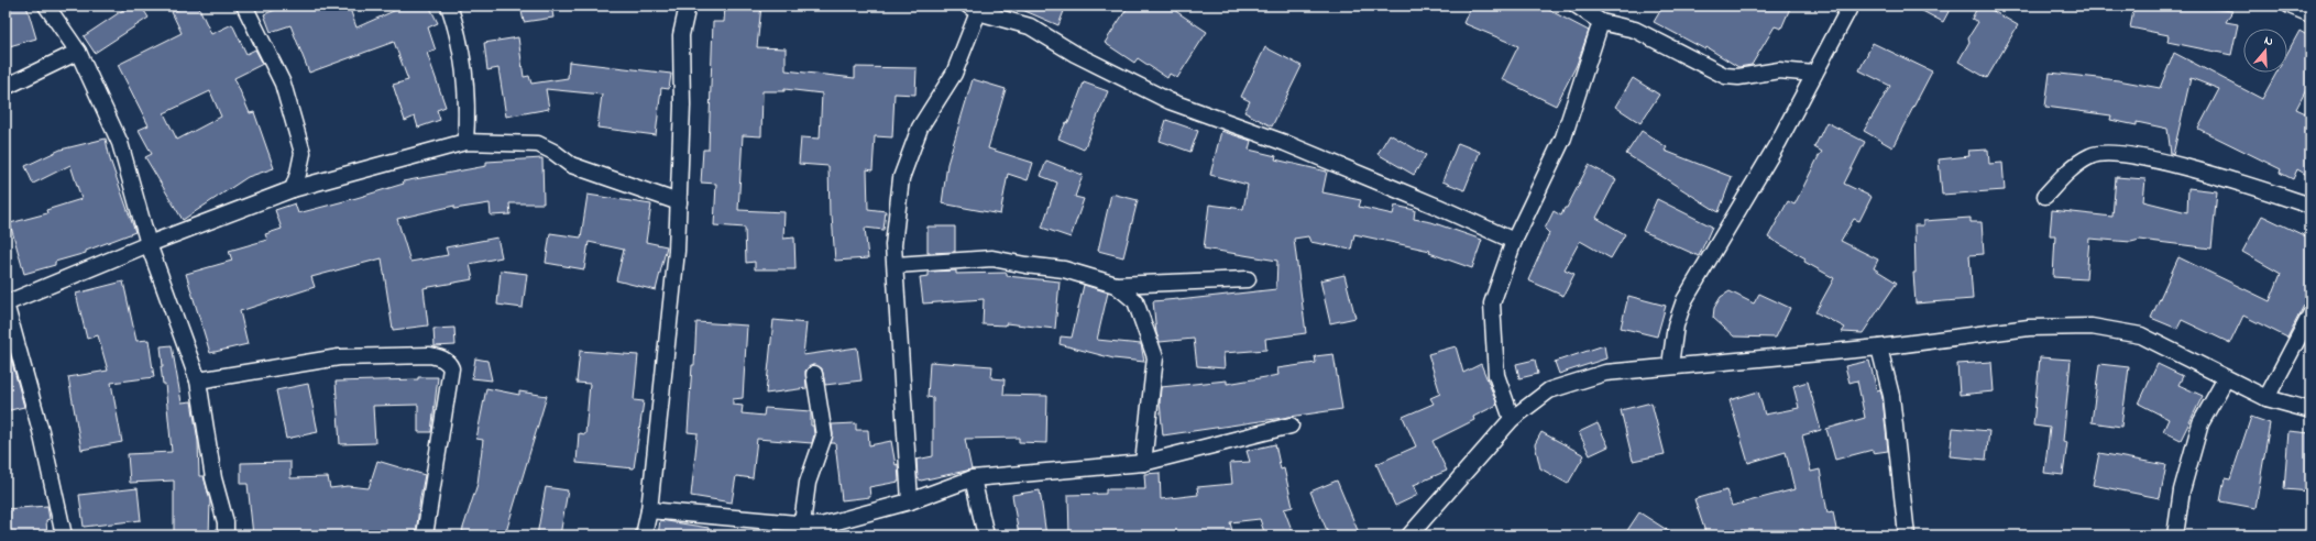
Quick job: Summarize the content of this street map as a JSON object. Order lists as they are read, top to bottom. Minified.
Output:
{"north":"top"}
